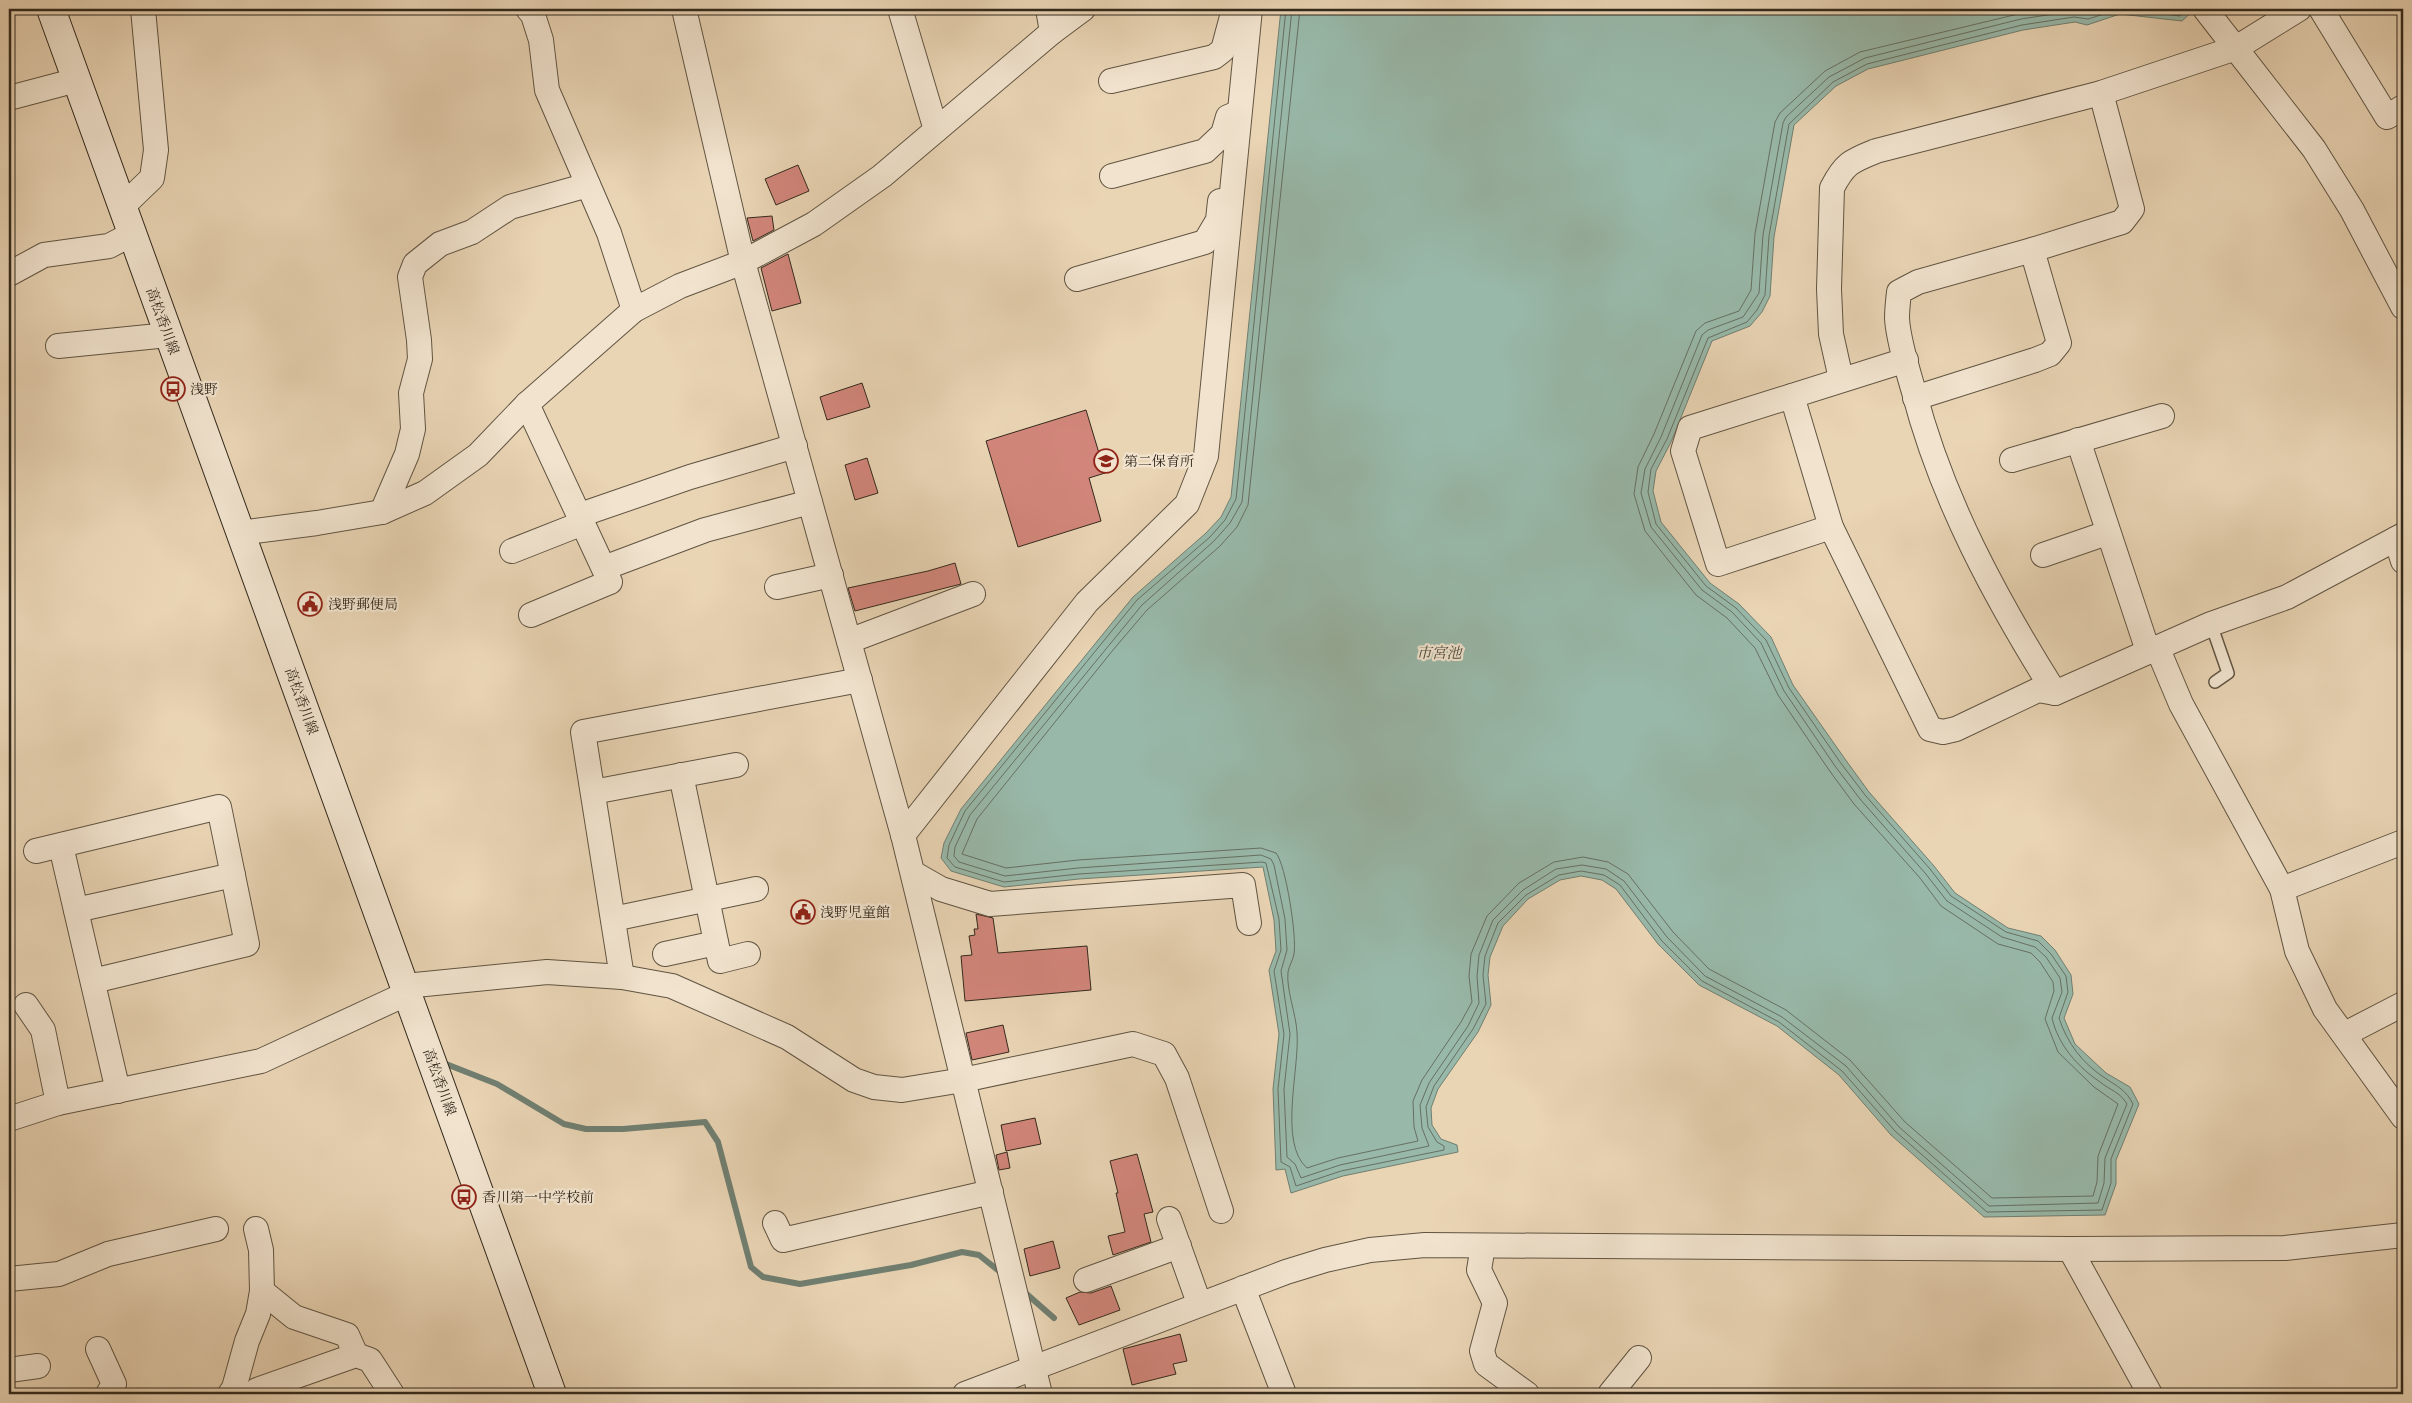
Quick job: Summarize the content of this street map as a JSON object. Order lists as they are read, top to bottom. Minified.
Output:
{"streets":{"main road":["高松香川線"]},"water":["市宮池"],"places":{"bus stop":["浅野","香川第一中学校前"],"school or university":["第二保育所"],"public building":["浅野郵便局","浅野児童館"]}}
